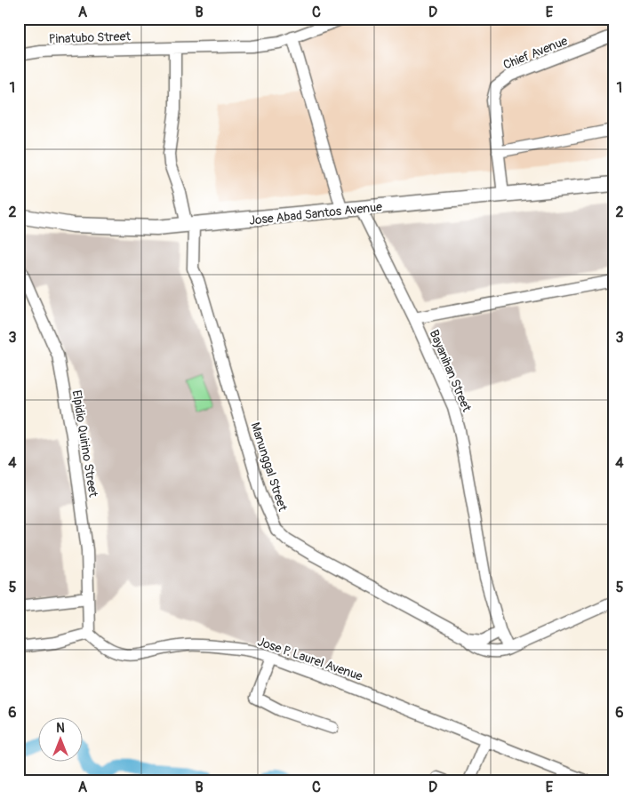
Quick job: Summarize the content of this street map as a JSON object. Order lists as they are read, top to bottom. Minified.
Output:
{"streets":{"main road":["Jose Abad Santos Avenue"],"street":["Pinatubo Street","Chief Avenue","Bayanihan Street","Elpidio Quirino Street","Manunggal Street","Jose P. Laurel Avenue"]},"crossings":[["Pinatubo Street","Manunggal Street"],["Chief Avenue","Jose Abad Santos Avenue"],["Jose Abad Santos Avenue","Bayanihan Street"],["Jose Abad Santos Avenue","Manunggal Street"],["Elpidio Quirino Street","Jose P. Laurel Avenue"]],"north":"top","grid":{"columns":["A","B","C","D","E"],"rows":["1","2","3","4","5","6"]}}
